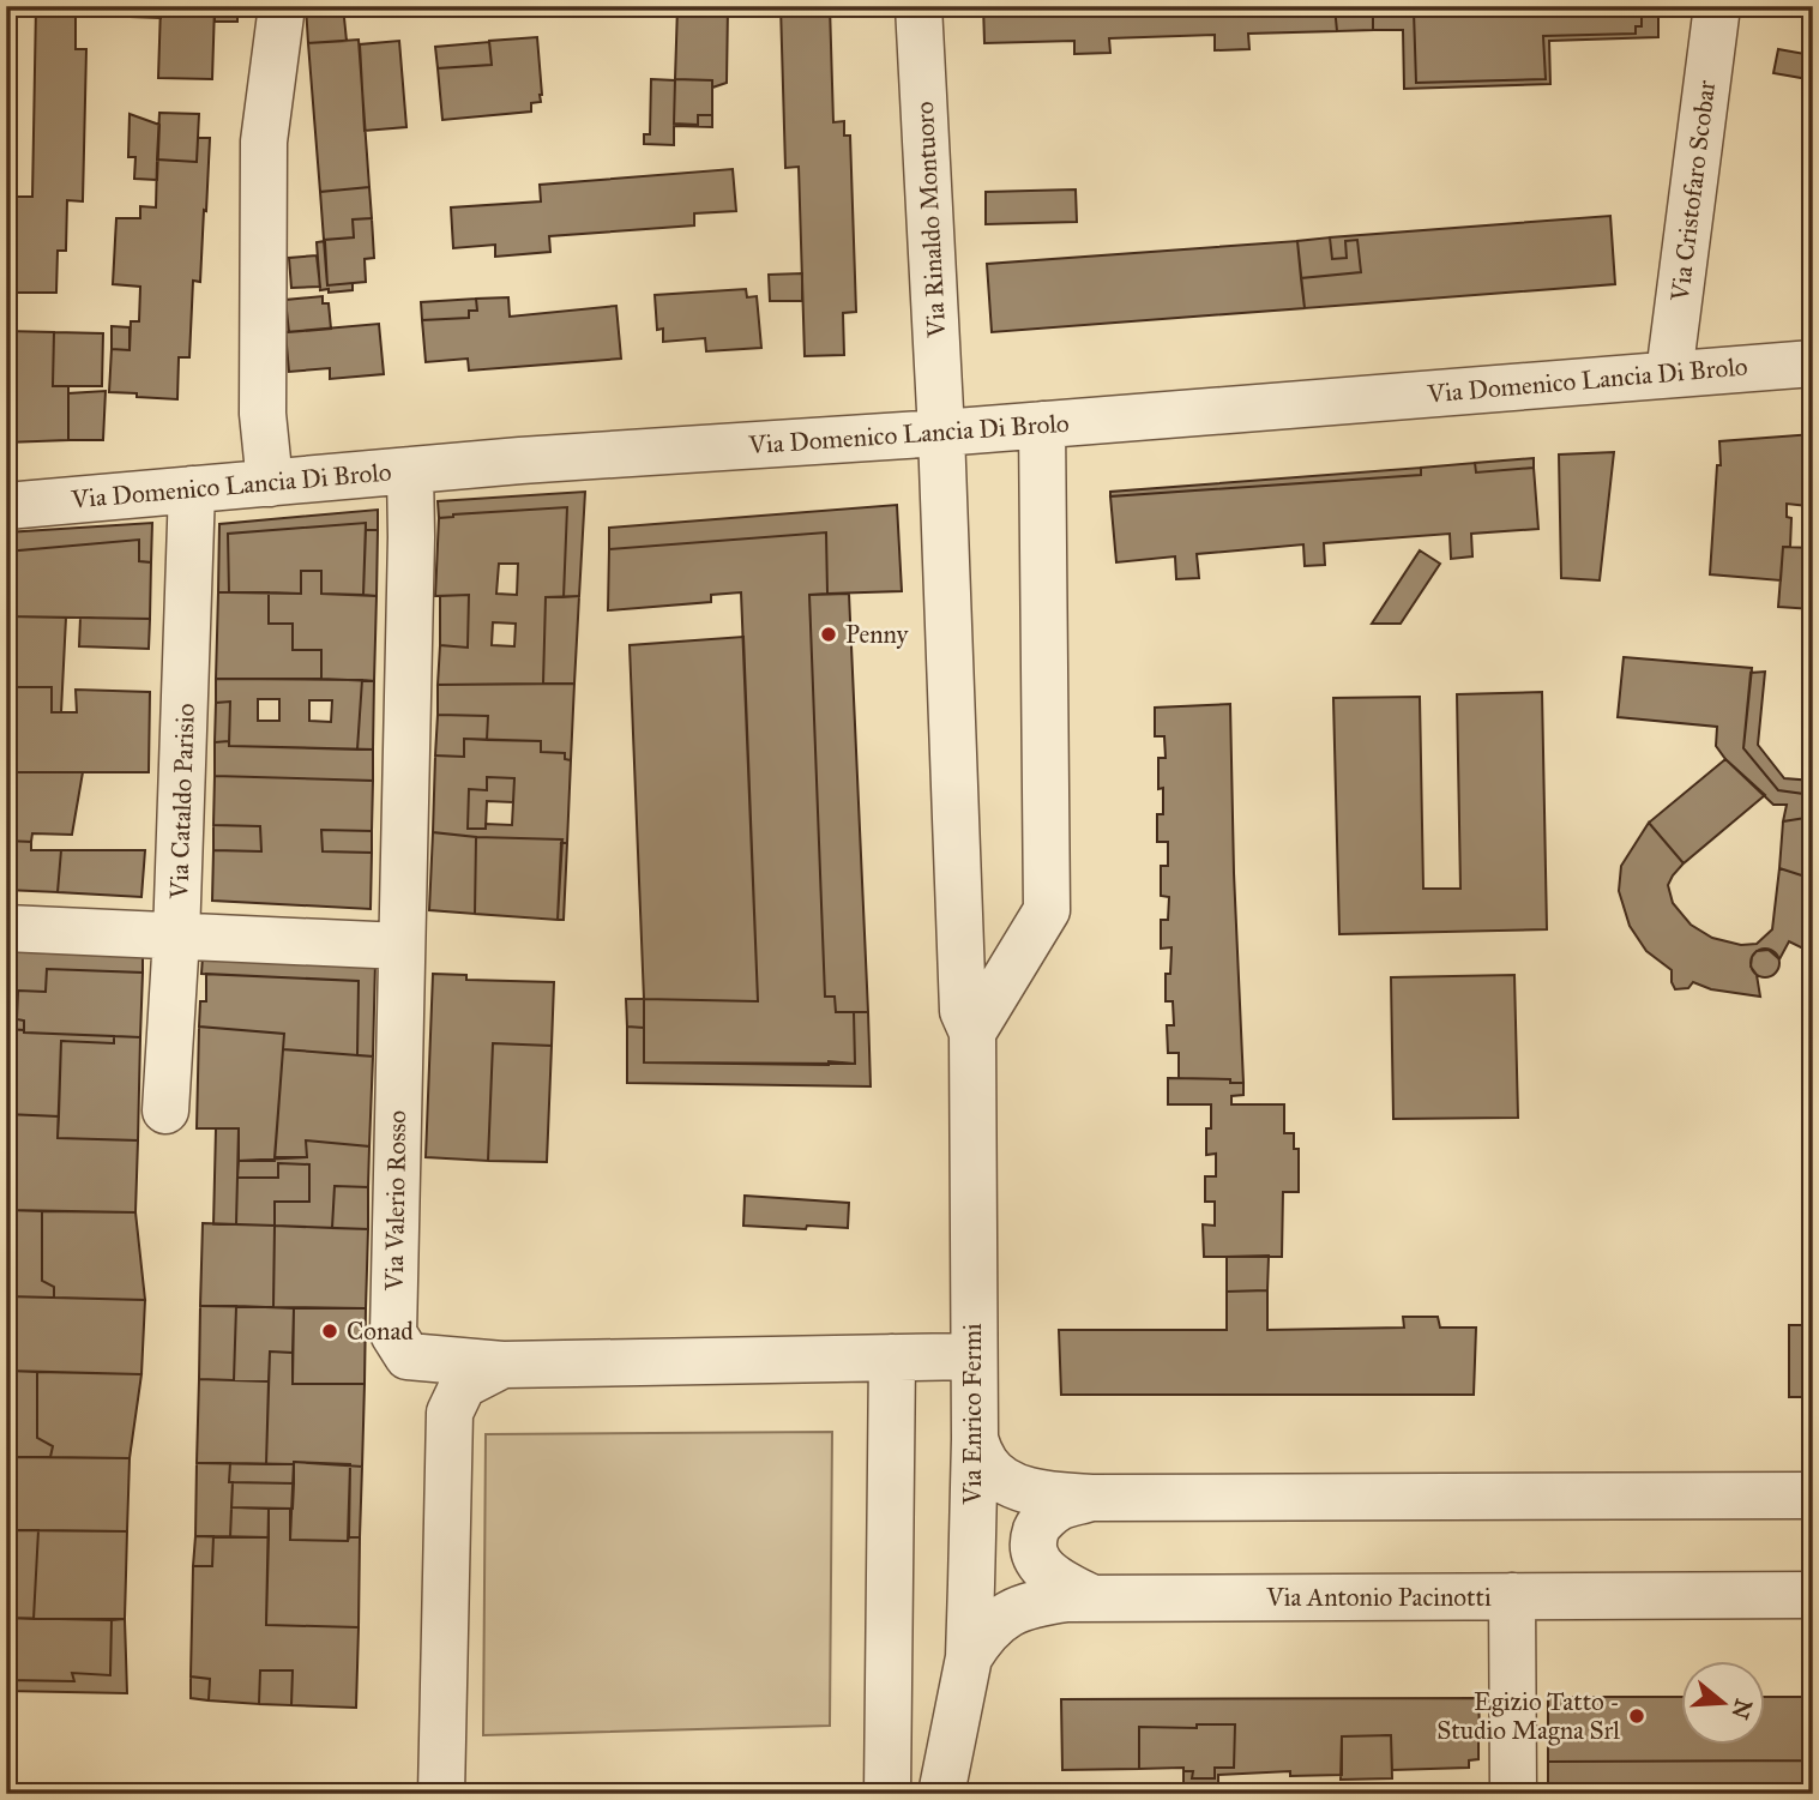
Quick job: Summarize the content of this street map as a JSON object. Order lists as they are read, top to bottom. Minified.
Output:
{"streets":{"street":["Via Cristofaro Scobar","Via Rinaldo Montuoro","Via Domenico Lancia Di Brolo","Via Cataldo Parisio","Via Valerio Rosso","Via Enrico Fermi","Via Antonio Pacinotti"]},"crossings":[["Via Cristofaro Scobar","Via Domenico Lancia Di Brolo"],["Via Rinaldo Montuoro","Via Domenico Lancia Di Brolo"],["Via Rinaldo Montuoro","Via Enrico Fermi"],["Via Domenico Lancia Di Brolo","Via Cataldo Parisio"],["Via Enrico Fermi","Via Antonio Pacinotti"]],"places":["Penny","Conad","Egizio Tatto - Studio Magna Srl"],"north":"right"}
